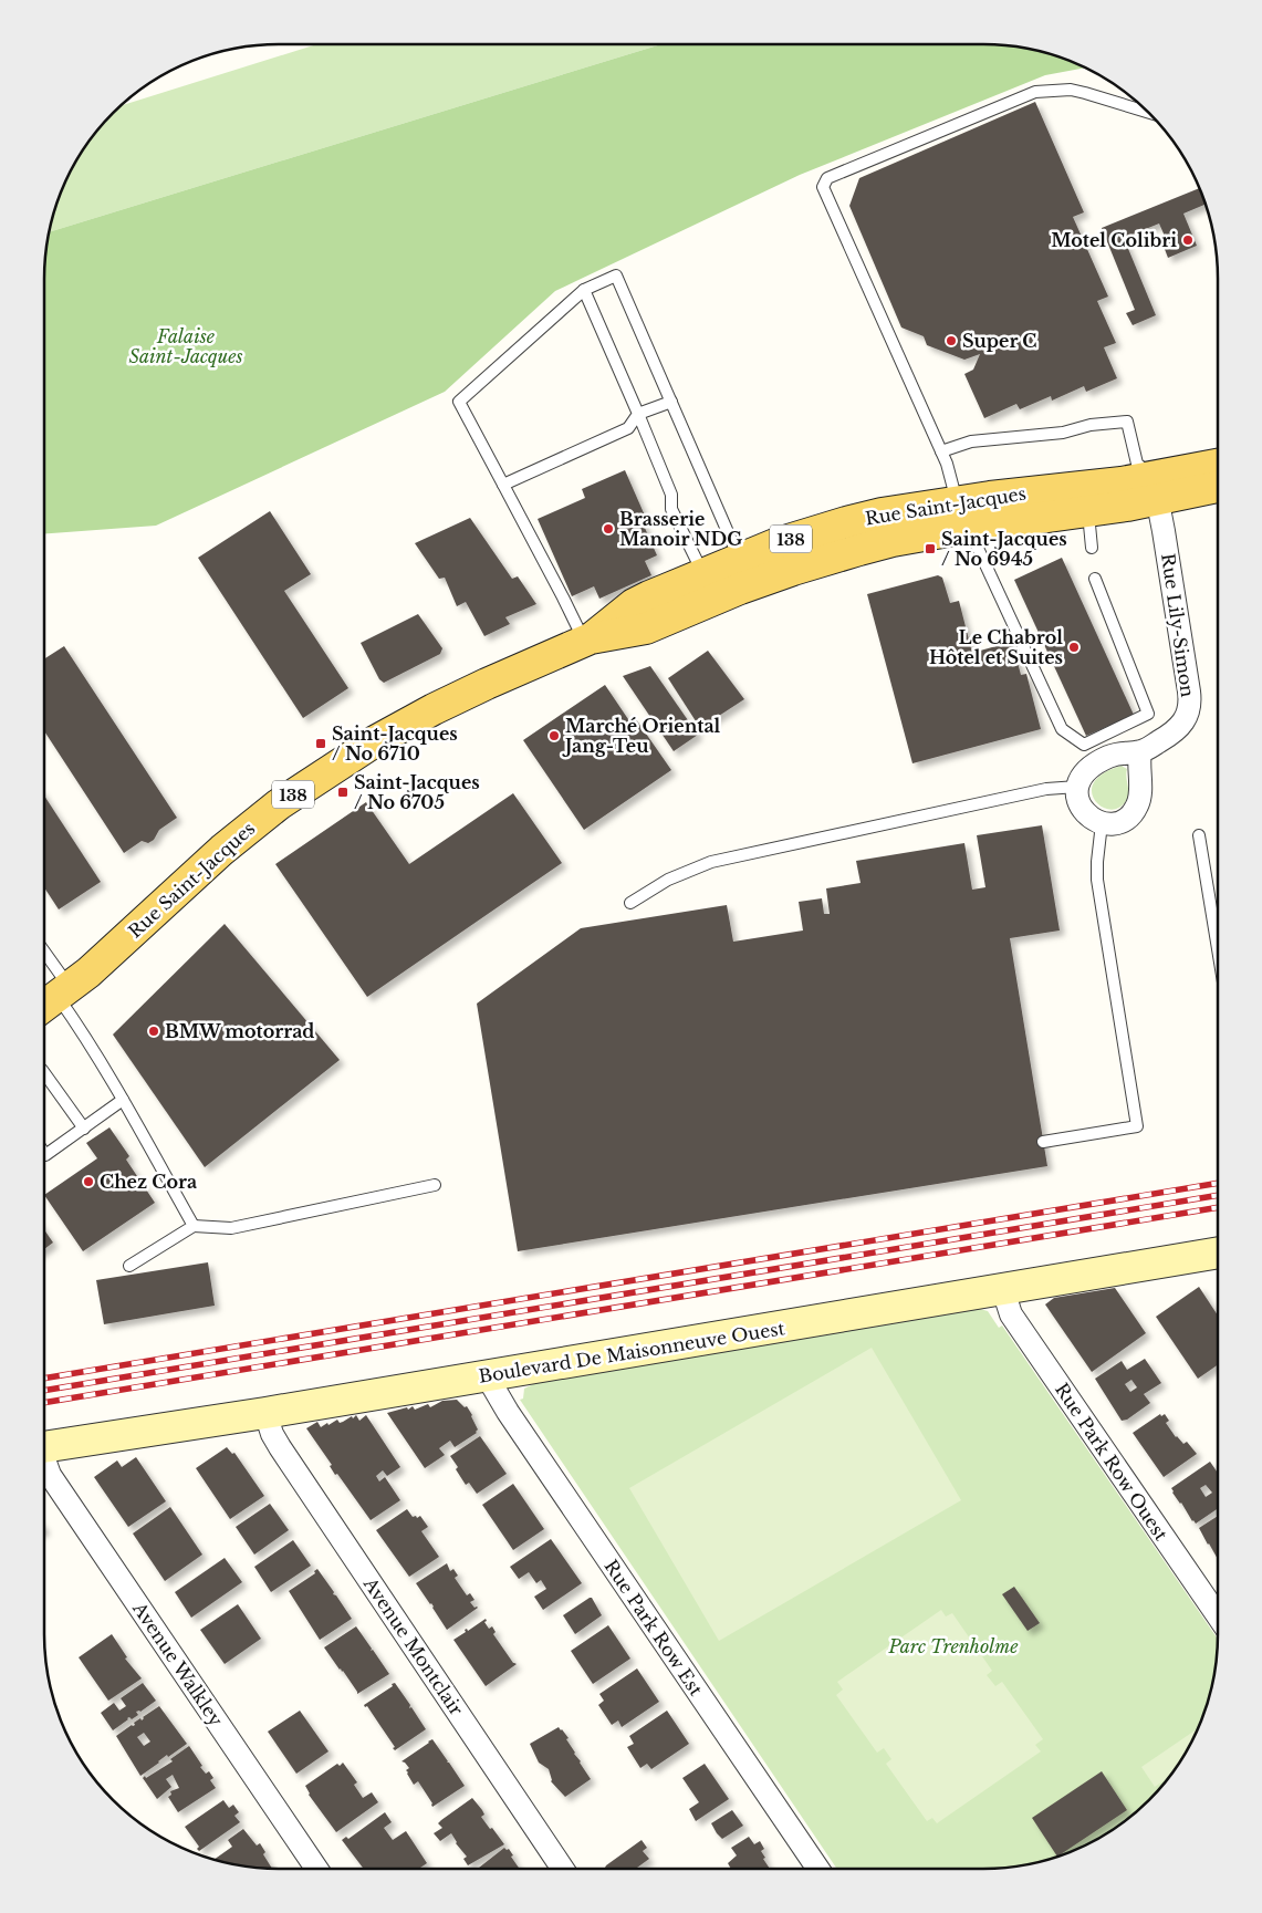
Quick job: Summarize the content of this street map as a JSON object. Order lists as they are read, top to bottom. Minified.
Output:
{"streets":{"main road":["Rue Saint-Jacques","138"],"street":["Rue Lily-Simon","Boulevard De Maisonneuve Ouest","Rue Park Row Ouest","Rue Park Row Est","Avenue Montclair","Avenue Walkley"]},"crossings":[["Rue Saint-Jacques","Rue Lily-Simon"],["Boulevard De Maisonneuve Ouest","Rue Park Row Ouest"],["Boulevard De Maisonneuve Ouest","Rue Park Row Est"],["Boulevard De Maisonneuve Ouest","Avenue Montclair"]],"parks":["Falaise Saint-Jacques","Parc Trenholme"],"places":{"other":["Motel Colibri","Super C","Brasserie Manoir NDG","Le Chabrol Hôtel et Suites","Marché Oriental Jang-Teu","BMW motorrad","Chez Cora"],"transit":["Saint-Jacques / No 6945","Saint-Jacques / No 6710","Saint-Jacques / No 6705"]}}
